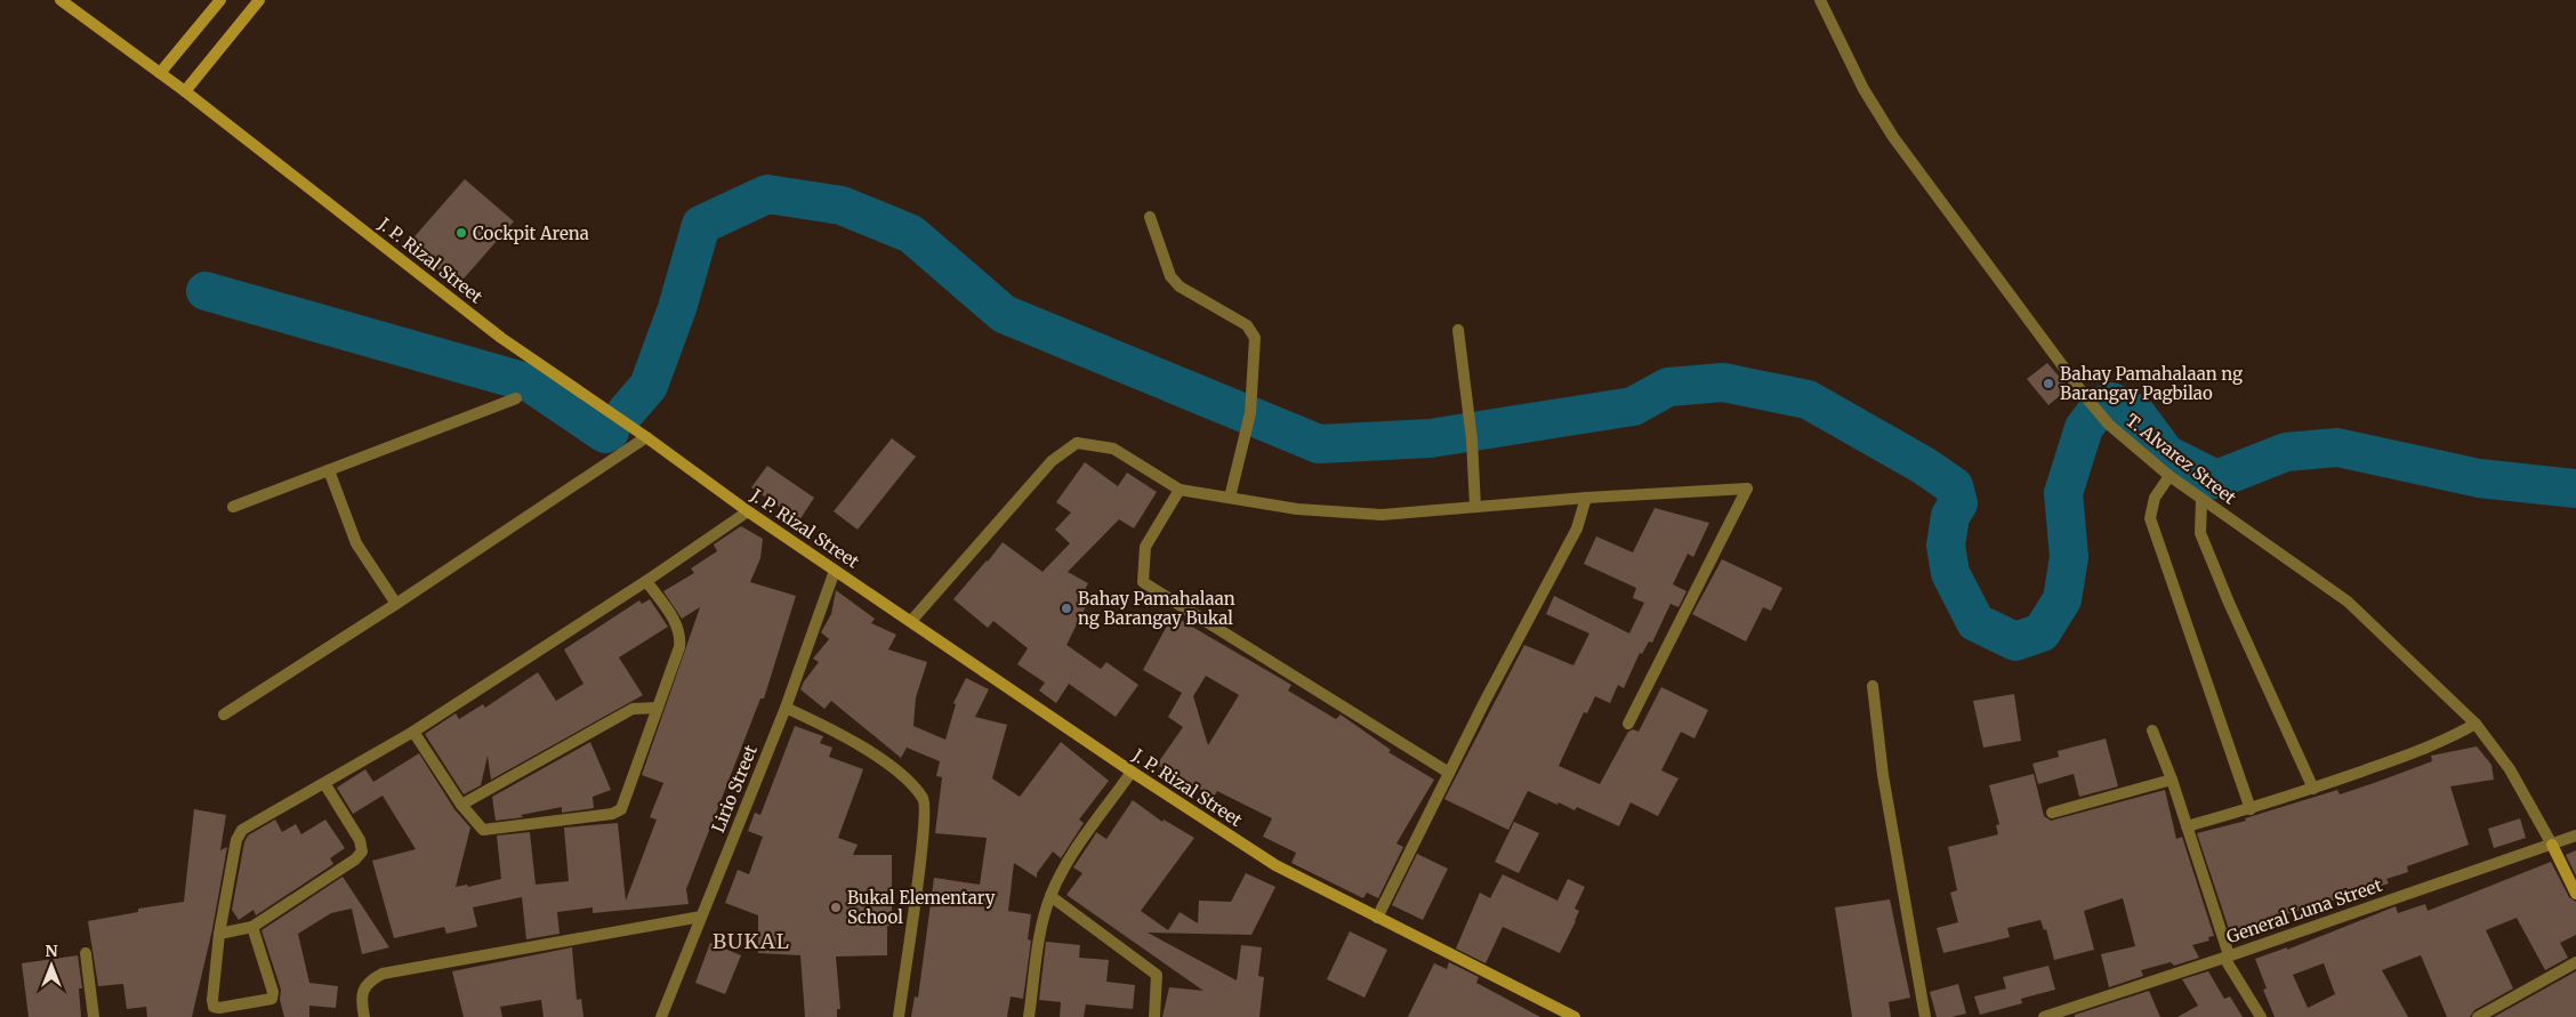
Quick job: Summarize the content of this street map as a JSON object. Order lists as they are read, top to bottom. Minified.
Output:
{"streets":{"main road":["J. P. Rizal Street","T. Alvarez Street"],"street":["Lirio Street","General Luna Street"]},"crossings":[["J. P. Rizal Street","Lirio Street"],["T. Alvarez Street","General Luna Street"]],"districts":["BUKAL"],"places":["Cockpit Arena","Bahay Pamahalaan ng Barangay Pagbilao","Bahay Pamahalaan ng Barangay Bukal","Bukal Elementary School"],"north":"top"}
